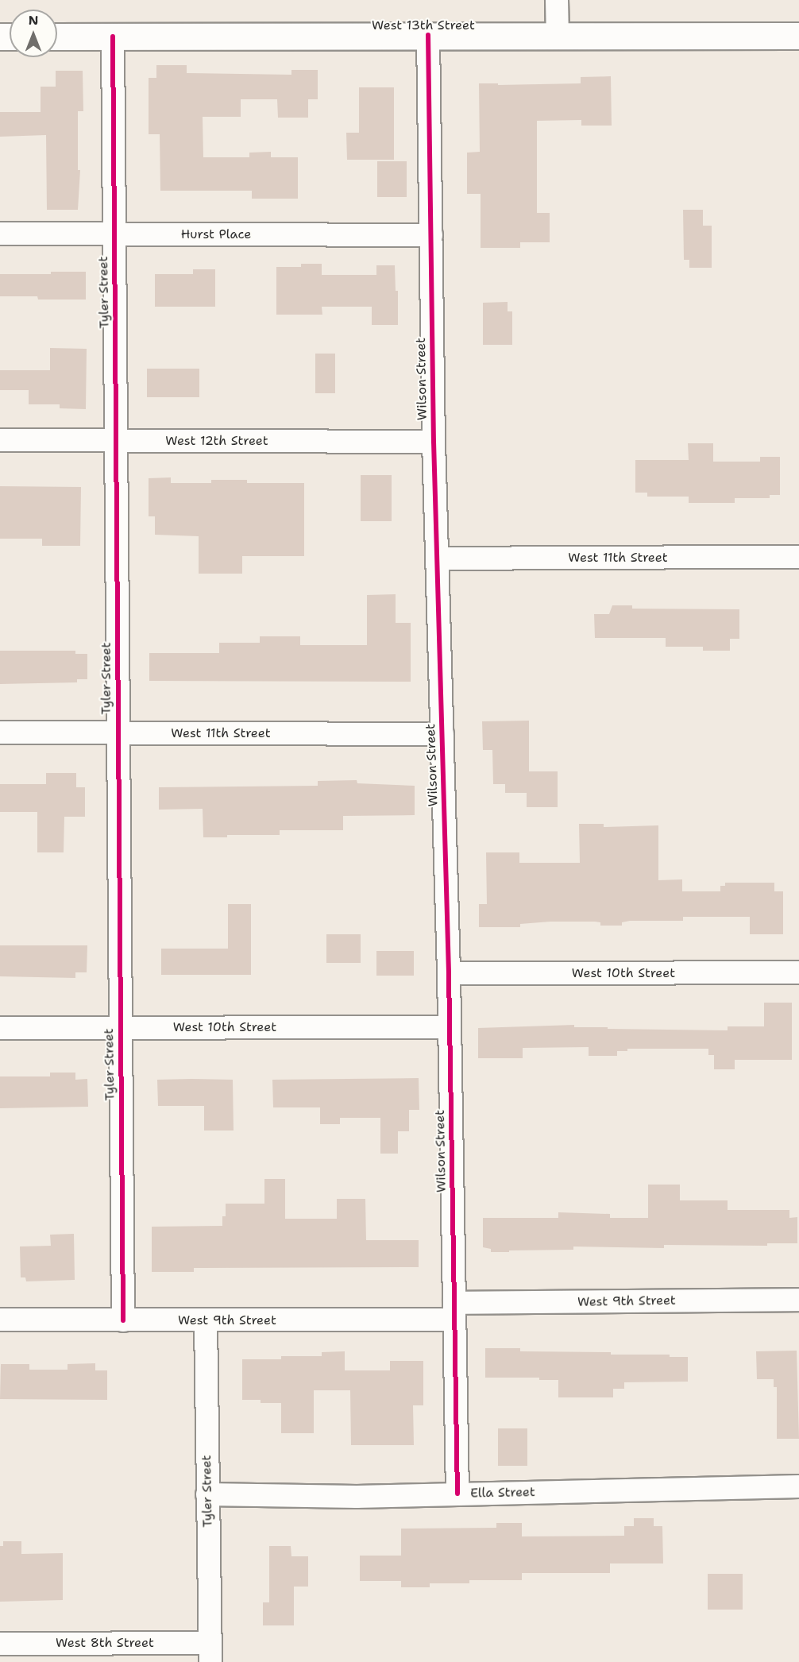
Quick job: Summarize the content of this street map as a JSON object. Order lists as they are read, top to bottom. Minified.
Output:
{"streets":{"street":["West 13th Street","Hurst Place","Tyler Street","Wilson Street","West 12th Street","West 11th Street","West 10th Street","West 9th Street","Ella Street","West 8th Street"]},"crossings":[["West 13th Street","Tyler Street"],["West 13th Street","Wilson Street"],["Hurst Place","Tyler Street"],["Hurst Place","Wilson Street"],["Tyler Street","West 12th Street"],["Tyler Street","West 11th Street"],["Tyler Street","West 10th Street"],["Tyler Street","West 9th Street"],["Tyler Street","Ella Street"],["Tyler Street","West 8th Street"],["Wilson Street","West 12th Street"],["Wilson Street","West 11th Street"],["Wilson Street","West 10th Street"],["Wilson Street","West 9th Street"],["Wilson Street","Ella Street"]],"north":"top"}
